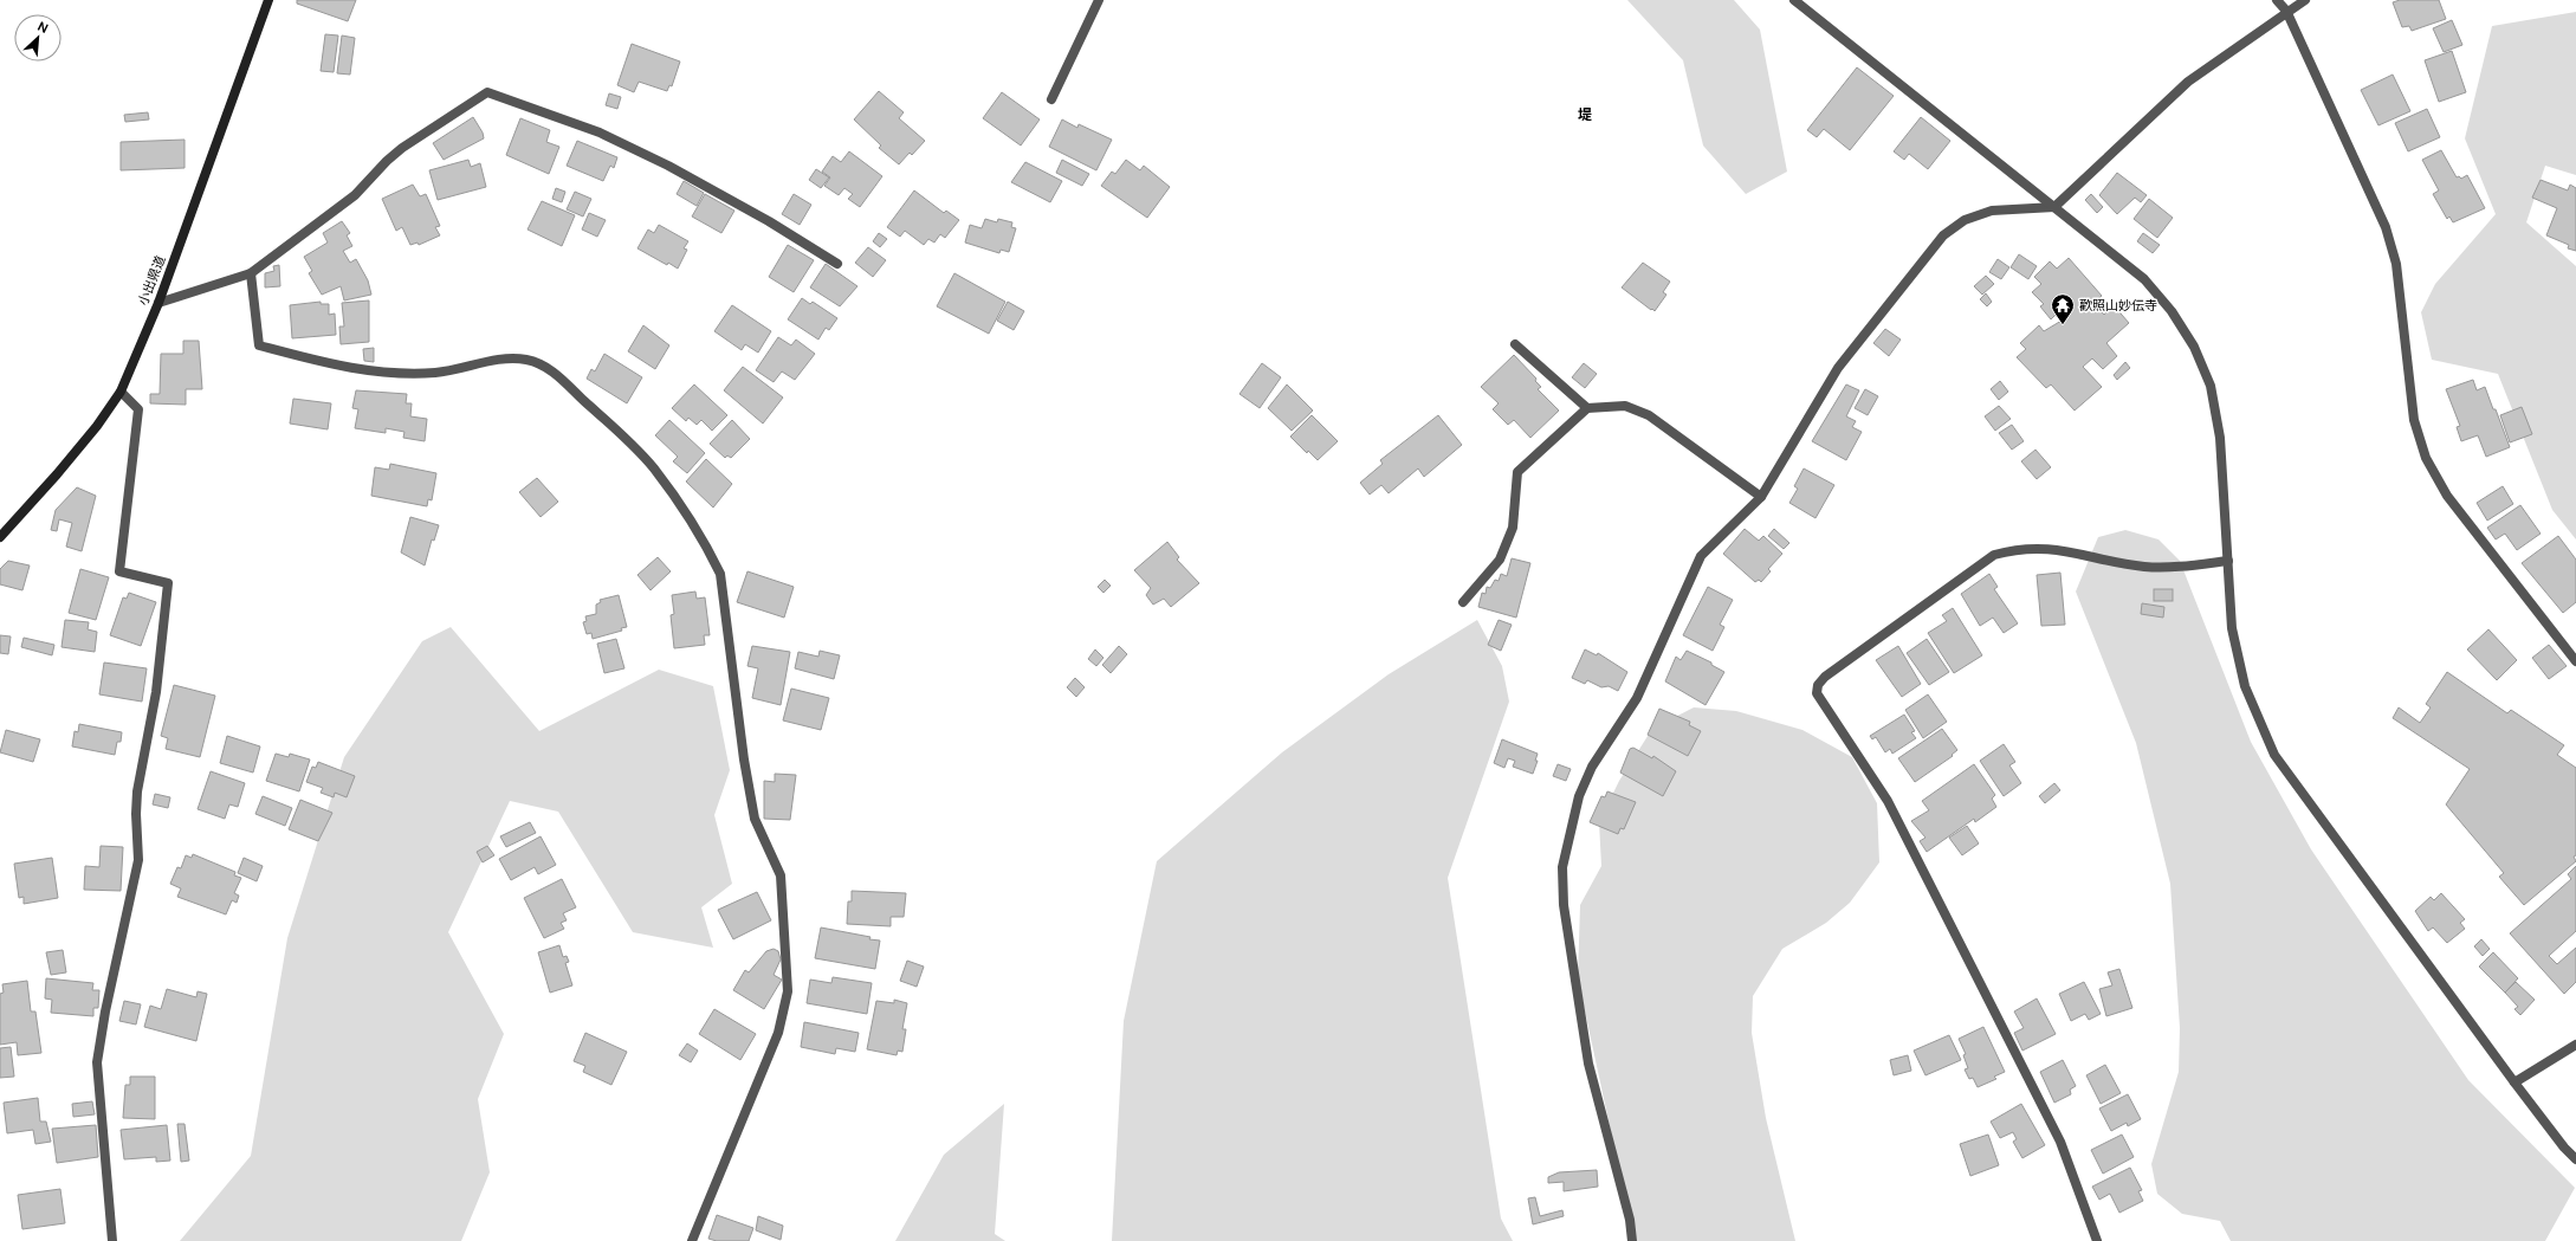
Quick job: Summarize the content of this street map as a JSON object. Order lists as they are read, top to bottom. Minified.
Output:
{"streets":{"main road":["小出県道"]},"districts":["堤"],"places":{"temple":["歡照山妙伝寺"]},"north":"top right"}
